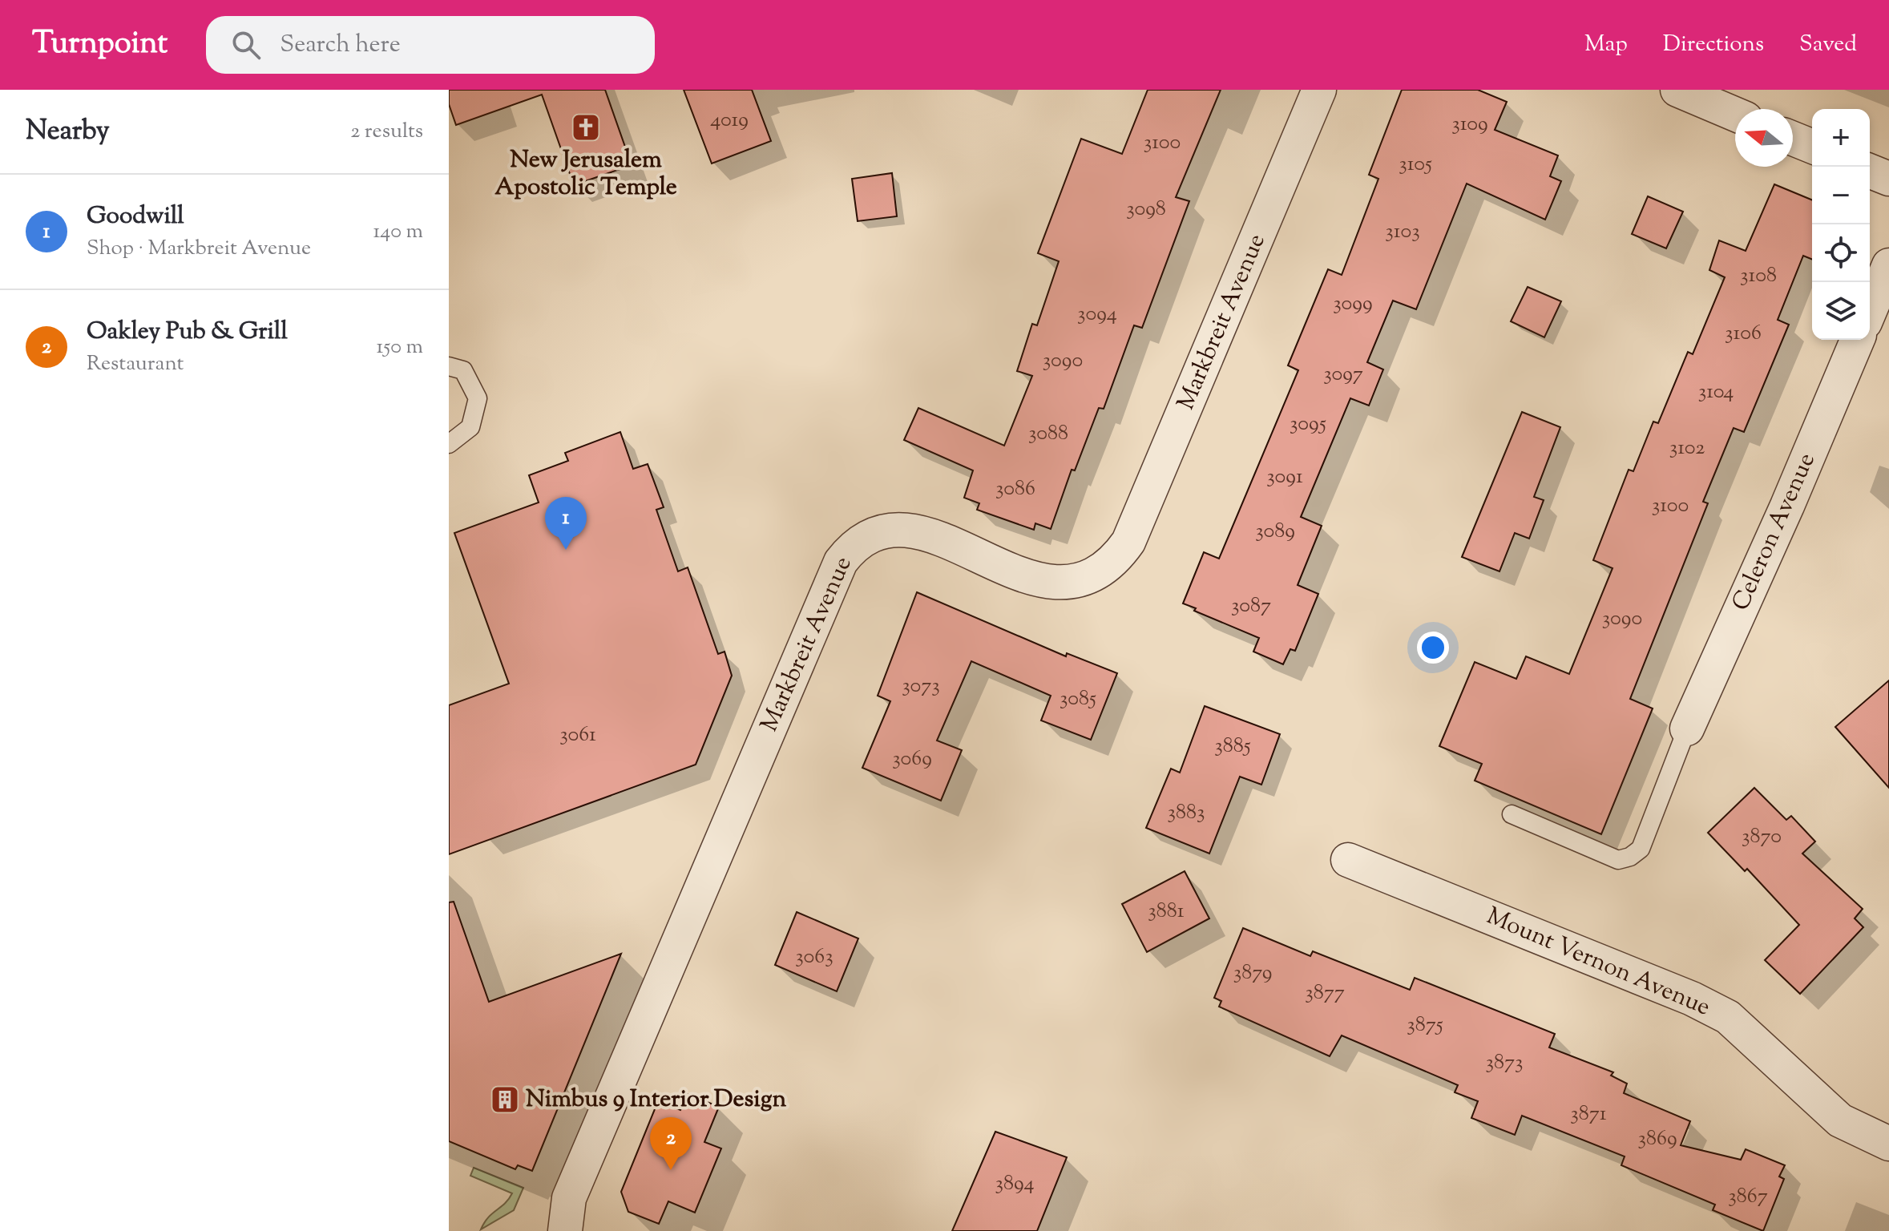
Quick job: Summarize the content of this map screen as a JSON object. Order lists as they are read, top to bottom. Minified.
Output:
{"streets":{"street":["Markbreit Avenue","Celeron Avenue","Mount Vernon Avenue"]},"places":{"church":["New Jerusalem Apostolic Temple"],"building":["Nimbus 9 Interior Design"]},"house_numbers":["4019","3109","3100","3105","3098","3103","3108","3099","3094","3106","3090","3097","3104","3095","3088","3102","3091","3086","3100","3089","3087","3090","3073","3085","3061","3885","3069","3883","3870","3881","3063","3879","3877","3875","3873","3871","3869","3894","3867"],"north":"left","page":{"header":"Turnpoint","search":"Search here","nav":["Map","Directions","Saved"],"heading":["Nearby","2 results"],"map_buttons":["+","−"],"list":[{"mark":"1","name":"Goodwill","note":"Shop · Markbreit Avenue","value":"140 m"},{"mark":"2","name":"Oakley Pub & Grill","note":"Restaurant","value":"150 m"}],"pins":["1","2"]}}
